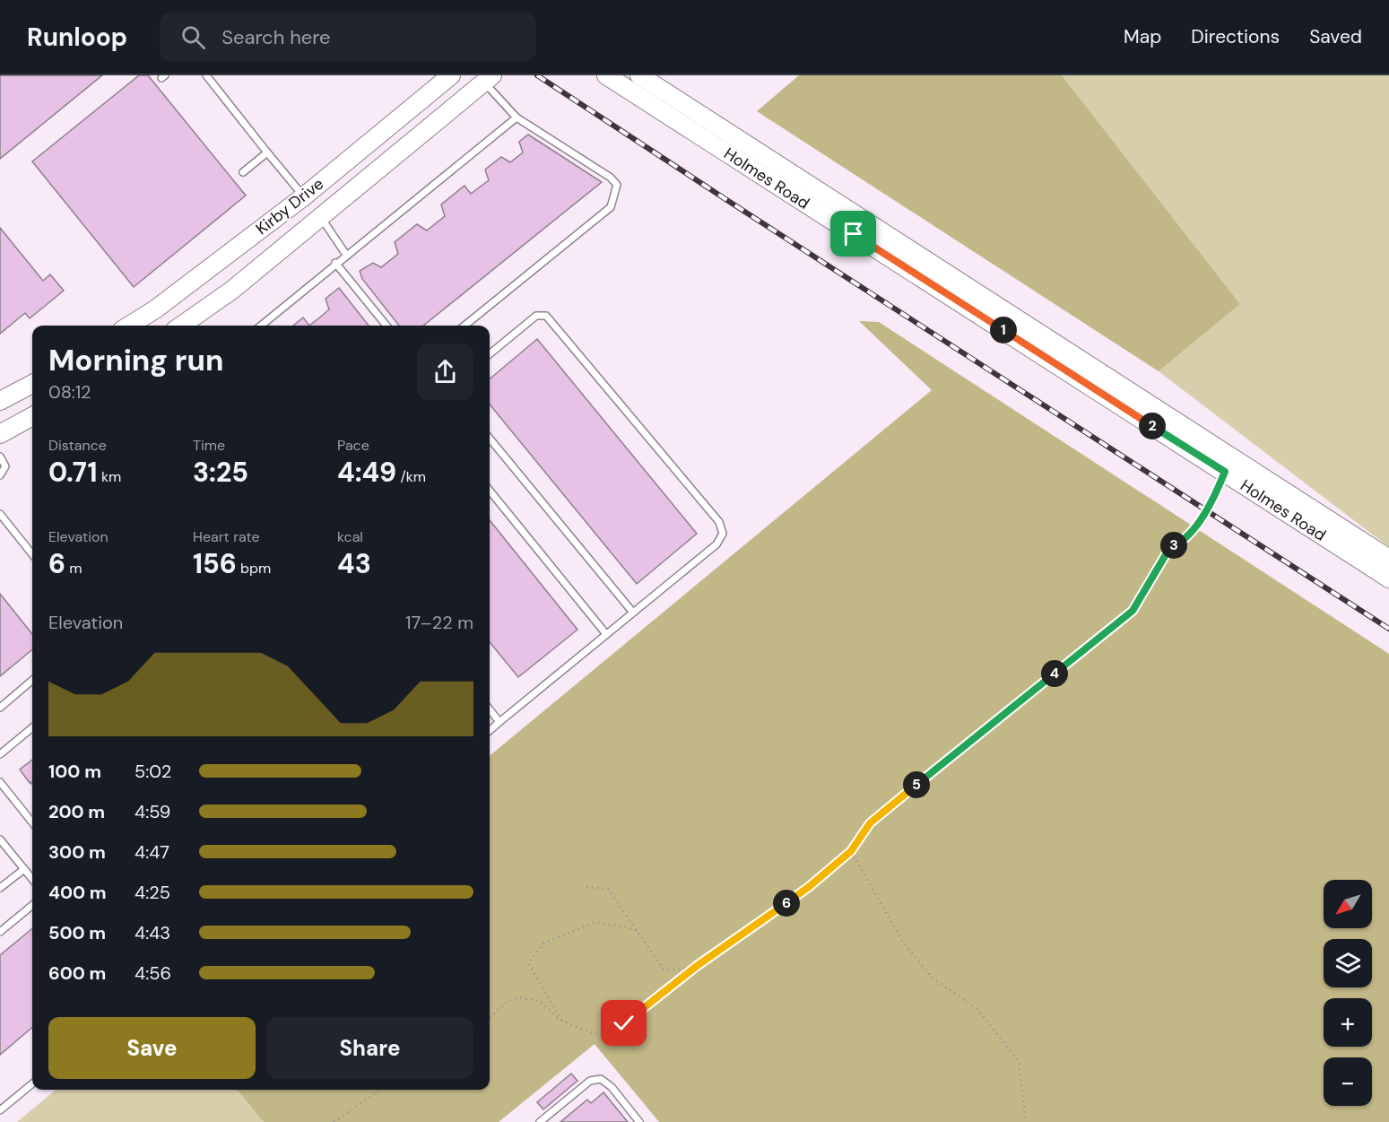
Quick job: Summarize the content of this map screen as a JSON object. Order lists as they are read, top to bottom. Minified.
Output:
{"streets":{"main road":["Holmes Road","Kirby Drive"]},"north":"bottom left","page":{"header":"Runloop","search":"Search here","nav":["Map","Directions","Saved"],"pins":["1","2","3","4","5","6"],"heading":["Morning run","08:12"],"stats":[["Distance","0.71 km"],["Time","3:25"],["Pace","4:49 /km"],["Elevation","6 m"],["Heart rate","156 bpm"],["kcal","43"]],"chart":["Elevation","17–22 m"],"list":[{"name":"100 m","note":"5:02"},{"name":"200 m","note":"4:59"},{"name":"300 m","note":"4:47"},{"name":"400 m","note":"4:25"},{"name":"500 m","note":"4:43"},{"name":"600 m","note":"4:56"}],"map_buttons":["+","−"],"buttons":["Save","Share"]}}
